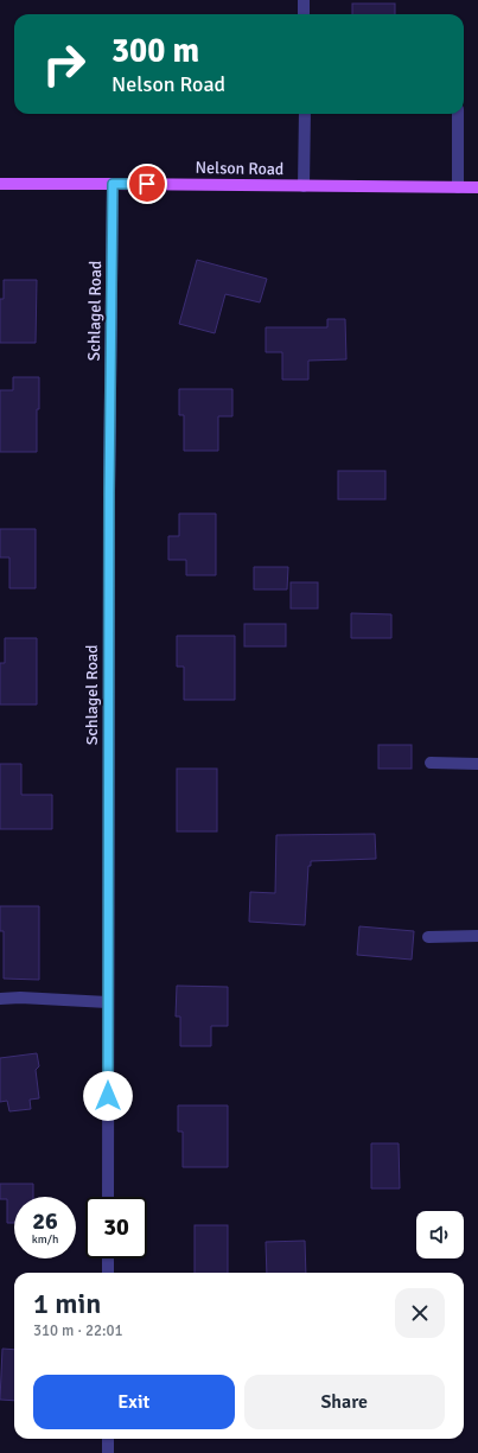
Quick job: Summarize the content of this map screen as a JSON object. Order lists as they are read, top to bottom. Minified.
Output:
{"streets":{"main road":["Nelson Road"],"street":["Schlagel Road"]},"crossings":[["Nelson Road","Schlagel Road"]],"page":{"turn":["300 m","Nelson Road"],"speed":"26 km/h","limit":"30","heading":["1 min","310 m · 22:01"],"buttons":["Exit","Share"]}}
